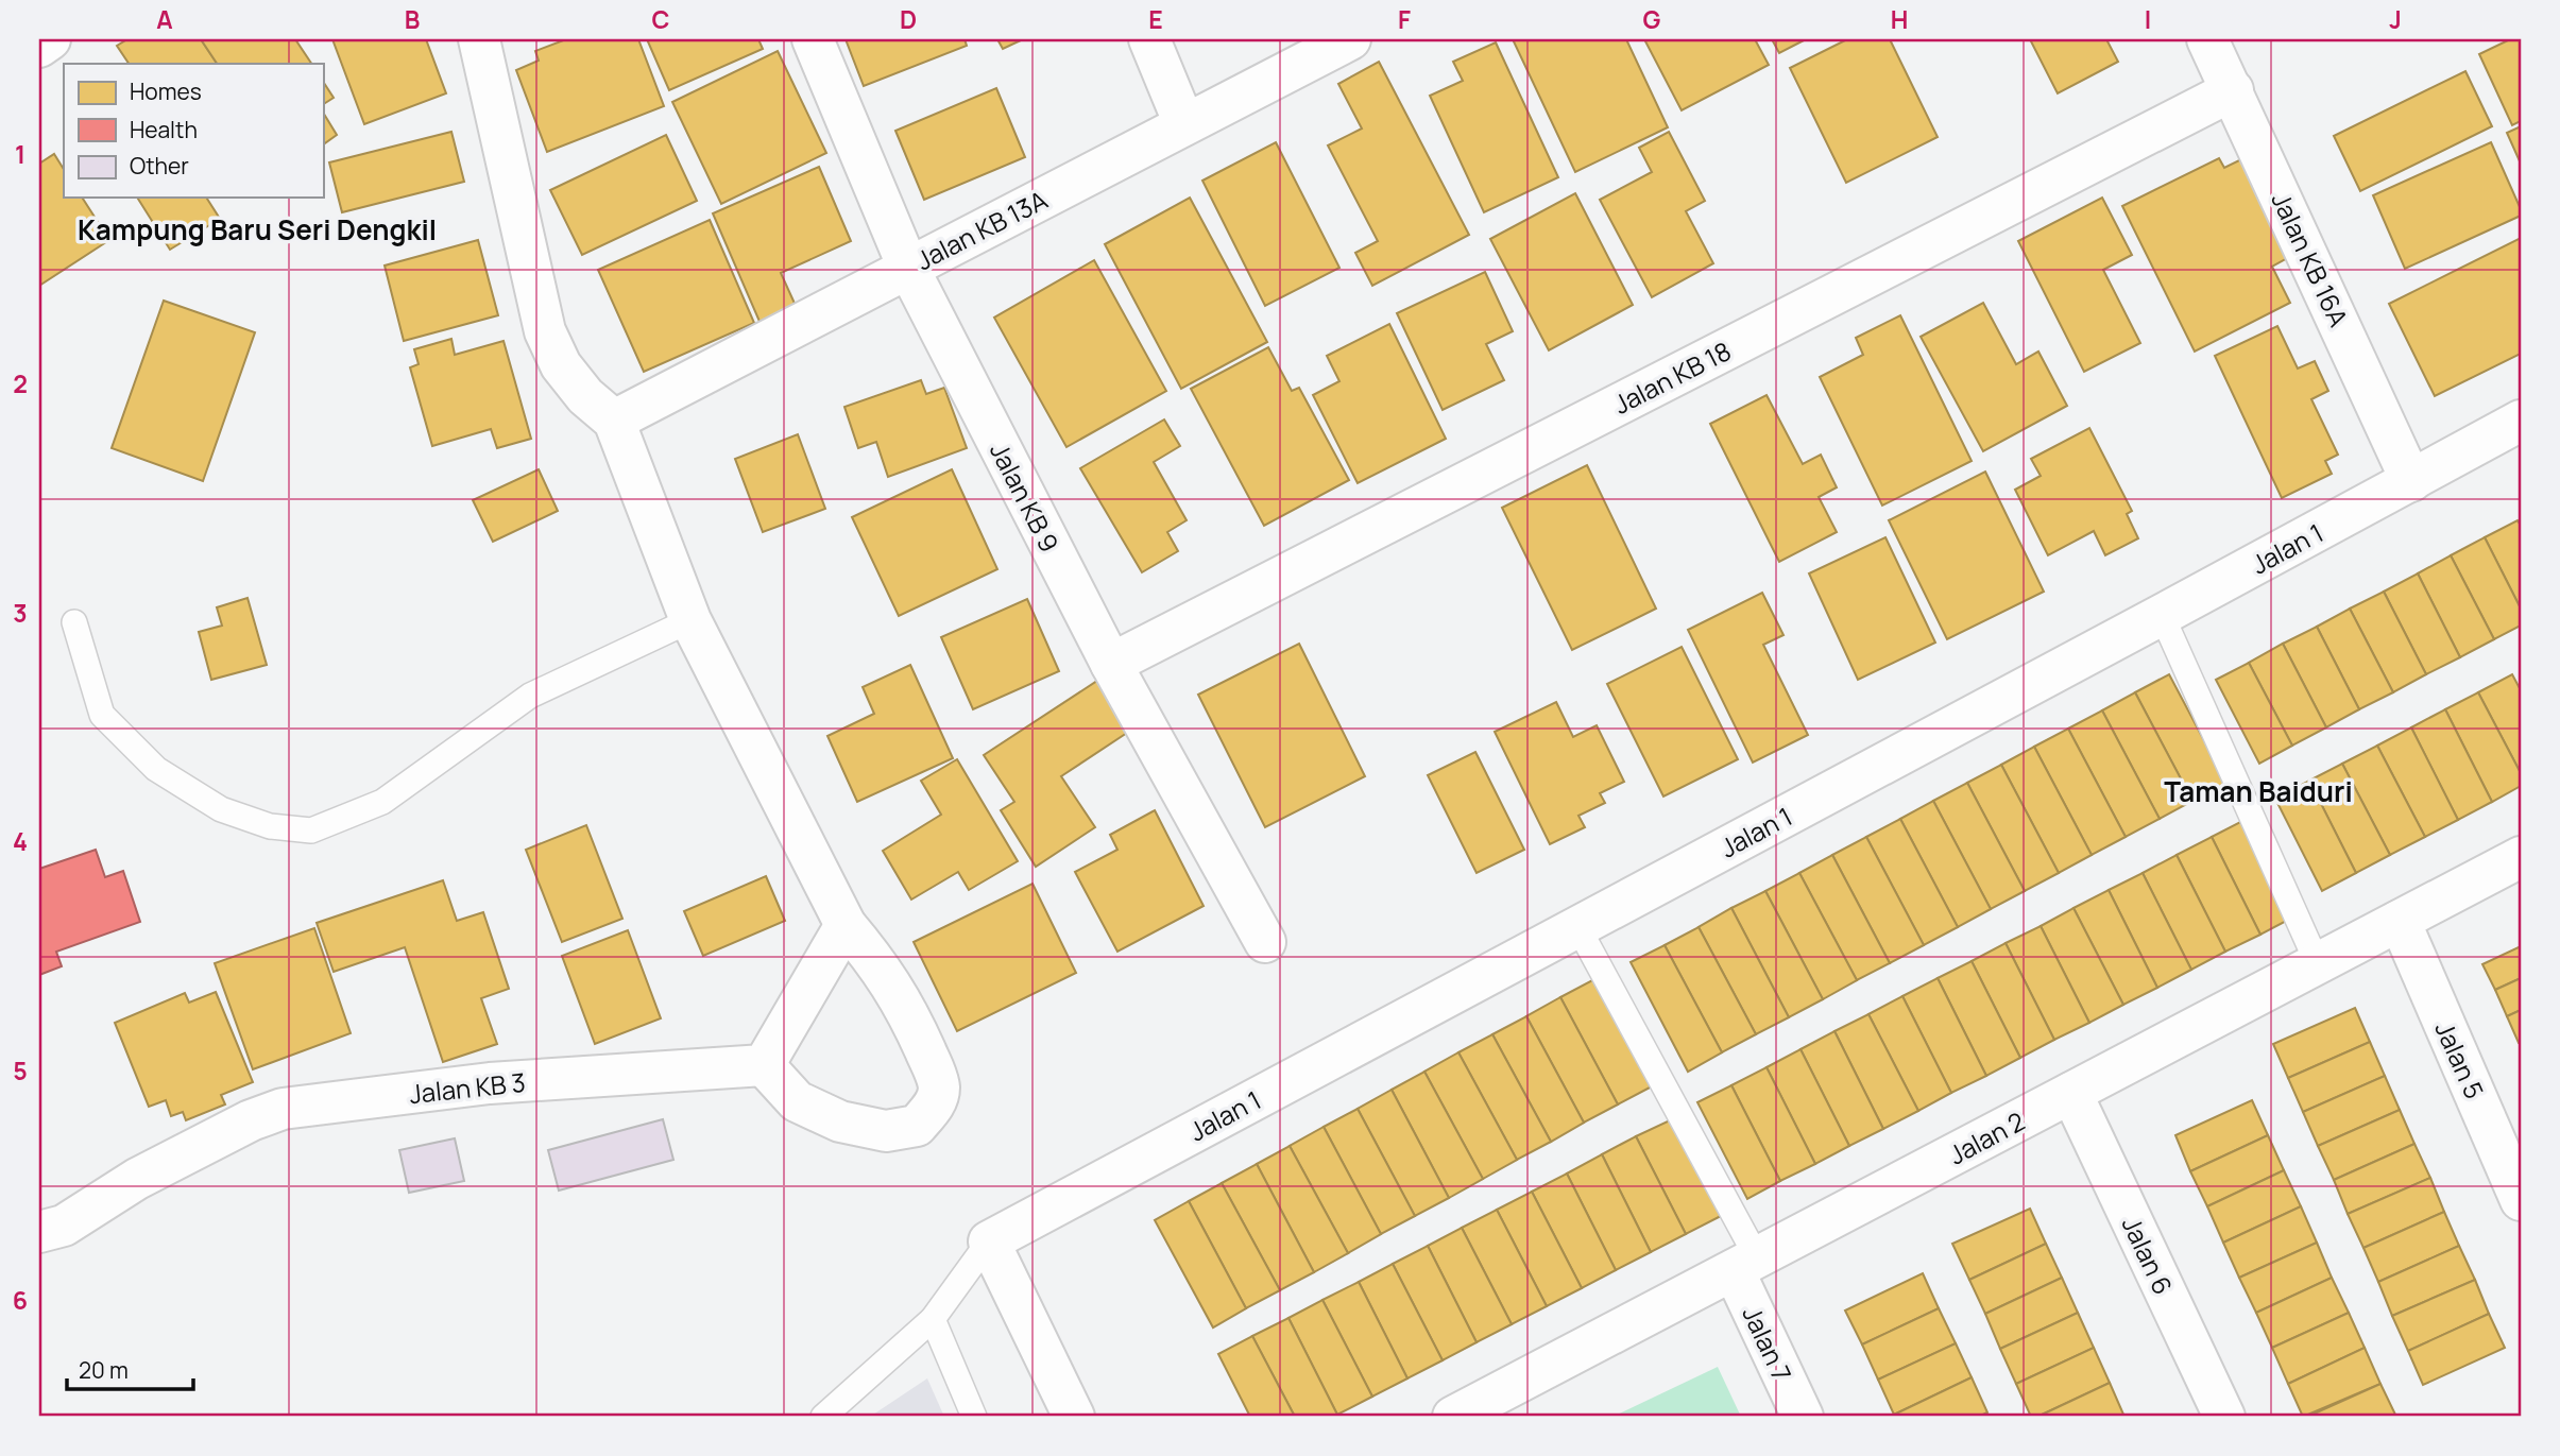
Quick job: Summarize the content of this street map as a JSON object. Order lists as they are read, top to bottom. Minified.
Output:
{"streets":{"street":["Jalan KB 13A","Jalan KB 16A","Jalan KB 18","Jalan KB 9","Jalan 1","Jalan 5","Jalan KB 3","Jalan 2","Jalan 6","Jalan 7"]},"crossings":[["Jalan KB 13A","Jalan KB 9"],["Jalan KB 16A","Jalan KB 18"],["Jalan KB 16A","Jalan 1"],["Jalan KB 18","Jalan KB 9"],["Jalan 5","Jalan 2"],["Jalan 2","Jalan 6"],["Jalan 2","Jalan 7"]],"districts":["Kampung Baru Seri Dengkil","Taman Baiduri"],"legend":["Homes","Health","Other"],"scale_bar":"20 m","grid":{"columns":["A","B","C","D","E","F","G","H","I","J"],"rows":["1","2","3","4","5","6"]}}
